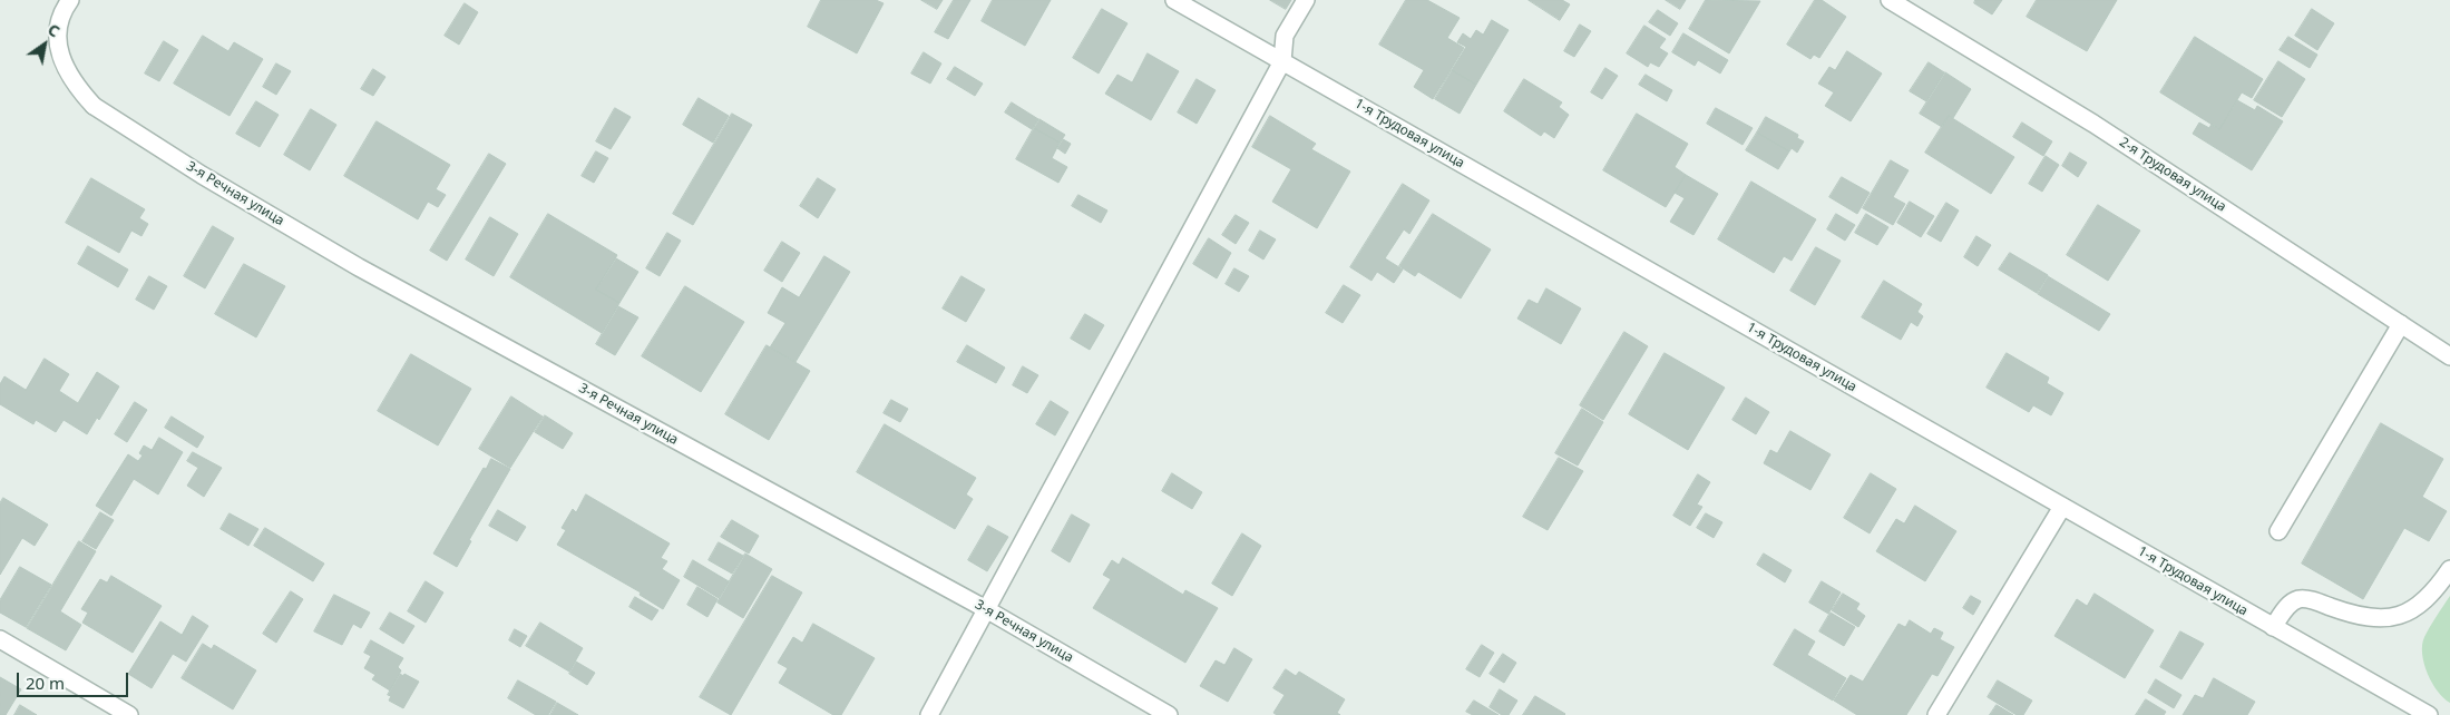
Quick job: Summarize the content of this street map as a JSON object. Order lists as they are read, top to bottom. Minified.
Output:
{"streets":{"street":["1-я Трудовая улица","2-я Трудовая улица","3-я Речная улица"]},"scale_bar":"20 m","north":"top right"}
